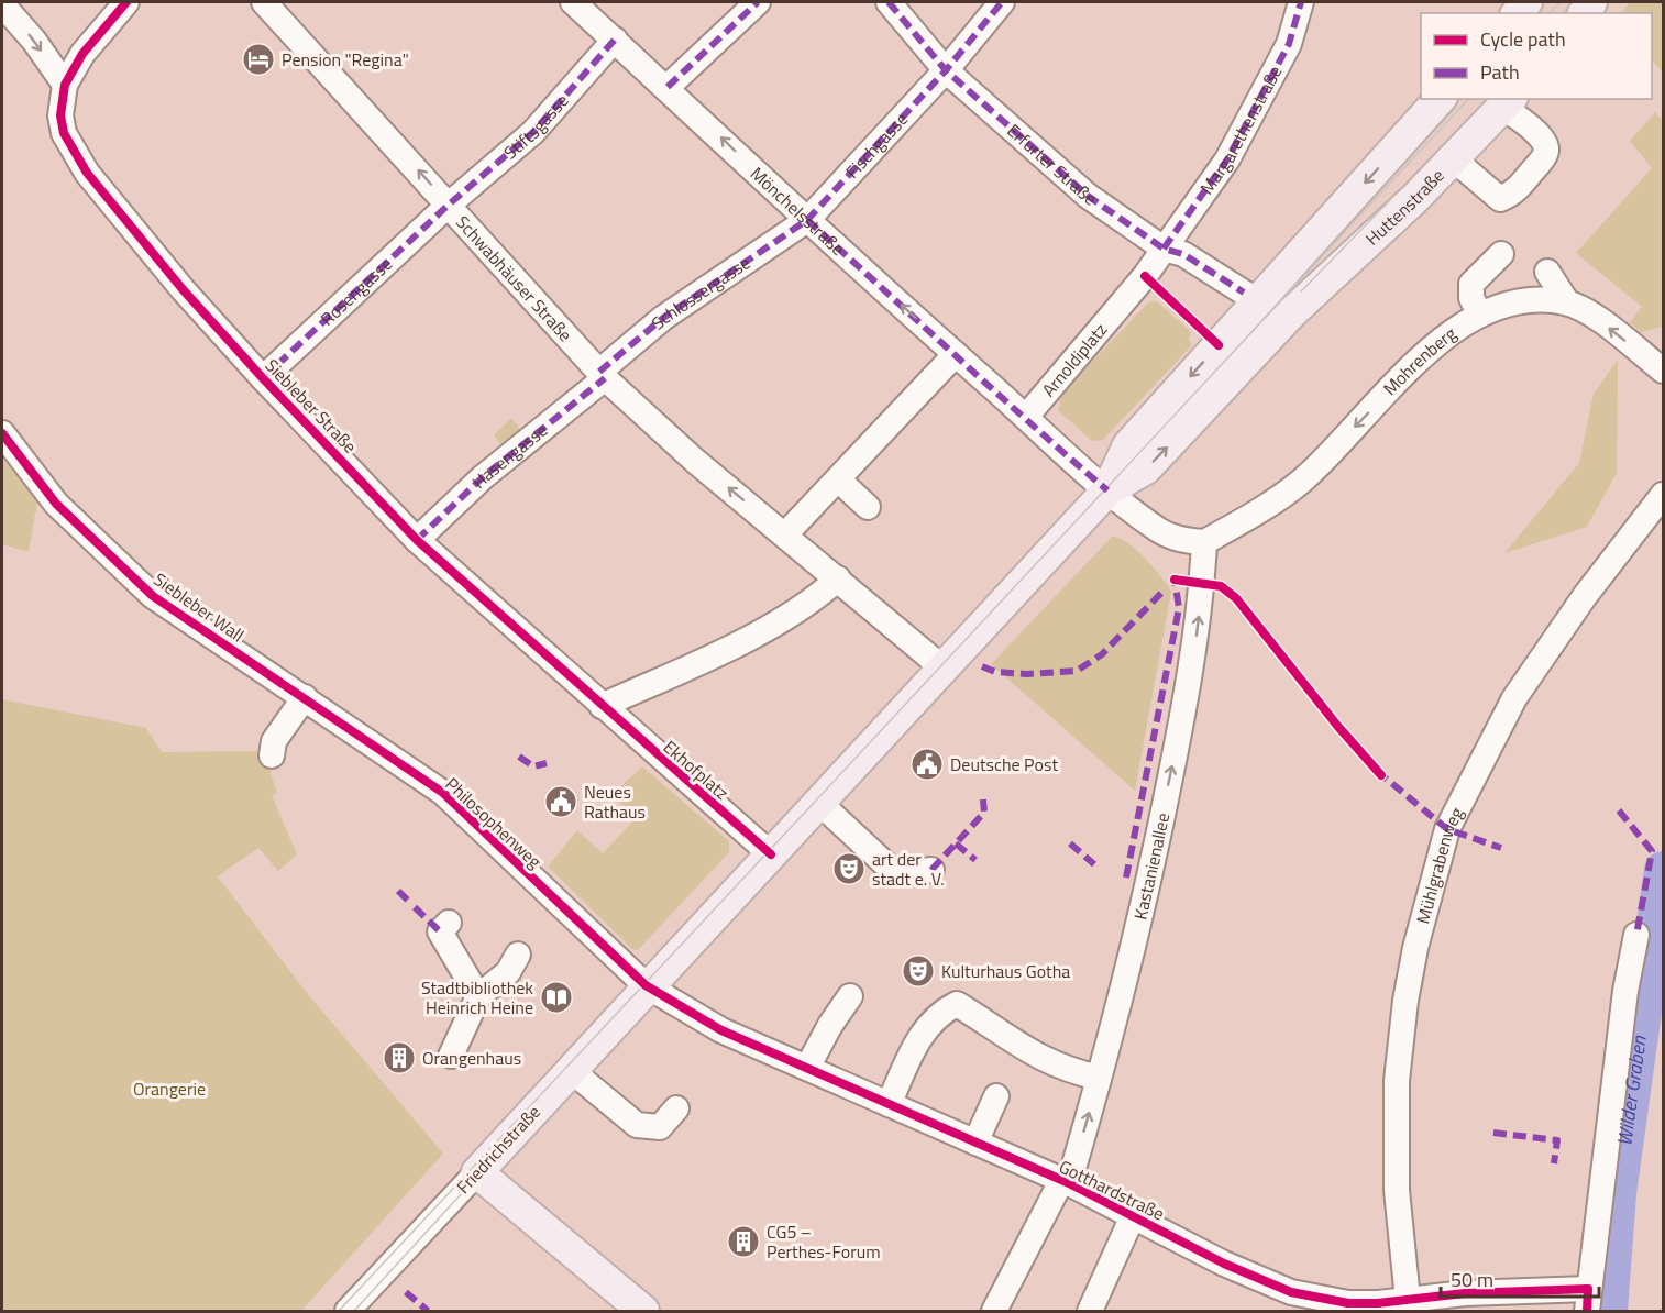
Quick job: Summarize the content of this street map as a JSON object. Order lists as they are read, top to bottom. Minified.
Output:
{"streets":{"main road":["Huttenstraße","Friedrichstraße"],"street":["Stiftsgasse","Margarethenstraße","Fischgasse","Erfurter Straße","Mönchelsstraße","Schwabhäuser Straße","Rosengasse","Schlossergasse","Arnoldiplatz","Mohrenberg","Siebleber Straße","Hasengasse","Siebleber Wall","Ekhofplatz","Philosophenweg","Kastanienallee","Mühlgrabenweg","Gotthardstraße"]},"crossings":[["Stiftsgasse","Mönchelsstraße"],["Stiftsgasse","Schwabhäuser Straße"],["Stiftsgasse","Rosengasse"],["Margarethenstraße","Erfurter Straße"],["Margarethenstraße","Arnoldiplatz"],["Fischgasse","Erfurter Straße"],["Fischgasse","Mönchelsstraße"],["Fischgasse","Schlossergasse"],["Erfurter Straße","Arnoldiplatz"],["Mönchelsstraße","Schlossergasse"],["Mönchelsstraße","Arnoldiplatz"],["Schwabhäuser Straße","Rosengasse"],["Schwabhäuser Straße","Schlossergasse"],["Schwabhäuser Straße","Hasengasse"],["Rosengasse","Siebleber Straße"],["Schlossergasse","Hasengasse"],["Mohrenberg","Kastanienallee"],["Siebleber Straße","Hasengasse"],["Siebleber Straße","Ekhofplatz"],["Siebleber Wall","Philosophenweg"],["Philosophenweg","Friedrichstraße"],["Philosophenweg","Gotthardstraße"],["Kastanienallee","Gotthardstraße"],["Mühlgrabenweg","Gotthardstraße"],["Friedrichstraße","Gotthardstraße"]],"one_way":["Mönchelsstraße","Schwabhäuser Straße","Mohrenberg","Kastanienallee"],"water":["Wilder Graben"],"parks":["Orangerie"],"places":{"hotel":["Pension \"Regina\""],"public building":["Deutsche Post","Neues Rathaus"],"theatre":["art der stadt e. V.","Kulturhaus Gotha"],"library":["Stadtbibliothek Heinrich Heine"],"building":["Orangenhaus","CG5 – Perthes-Forum"]},"legend":["Cycle path","Path"],"scale_bar":"50 m"}
